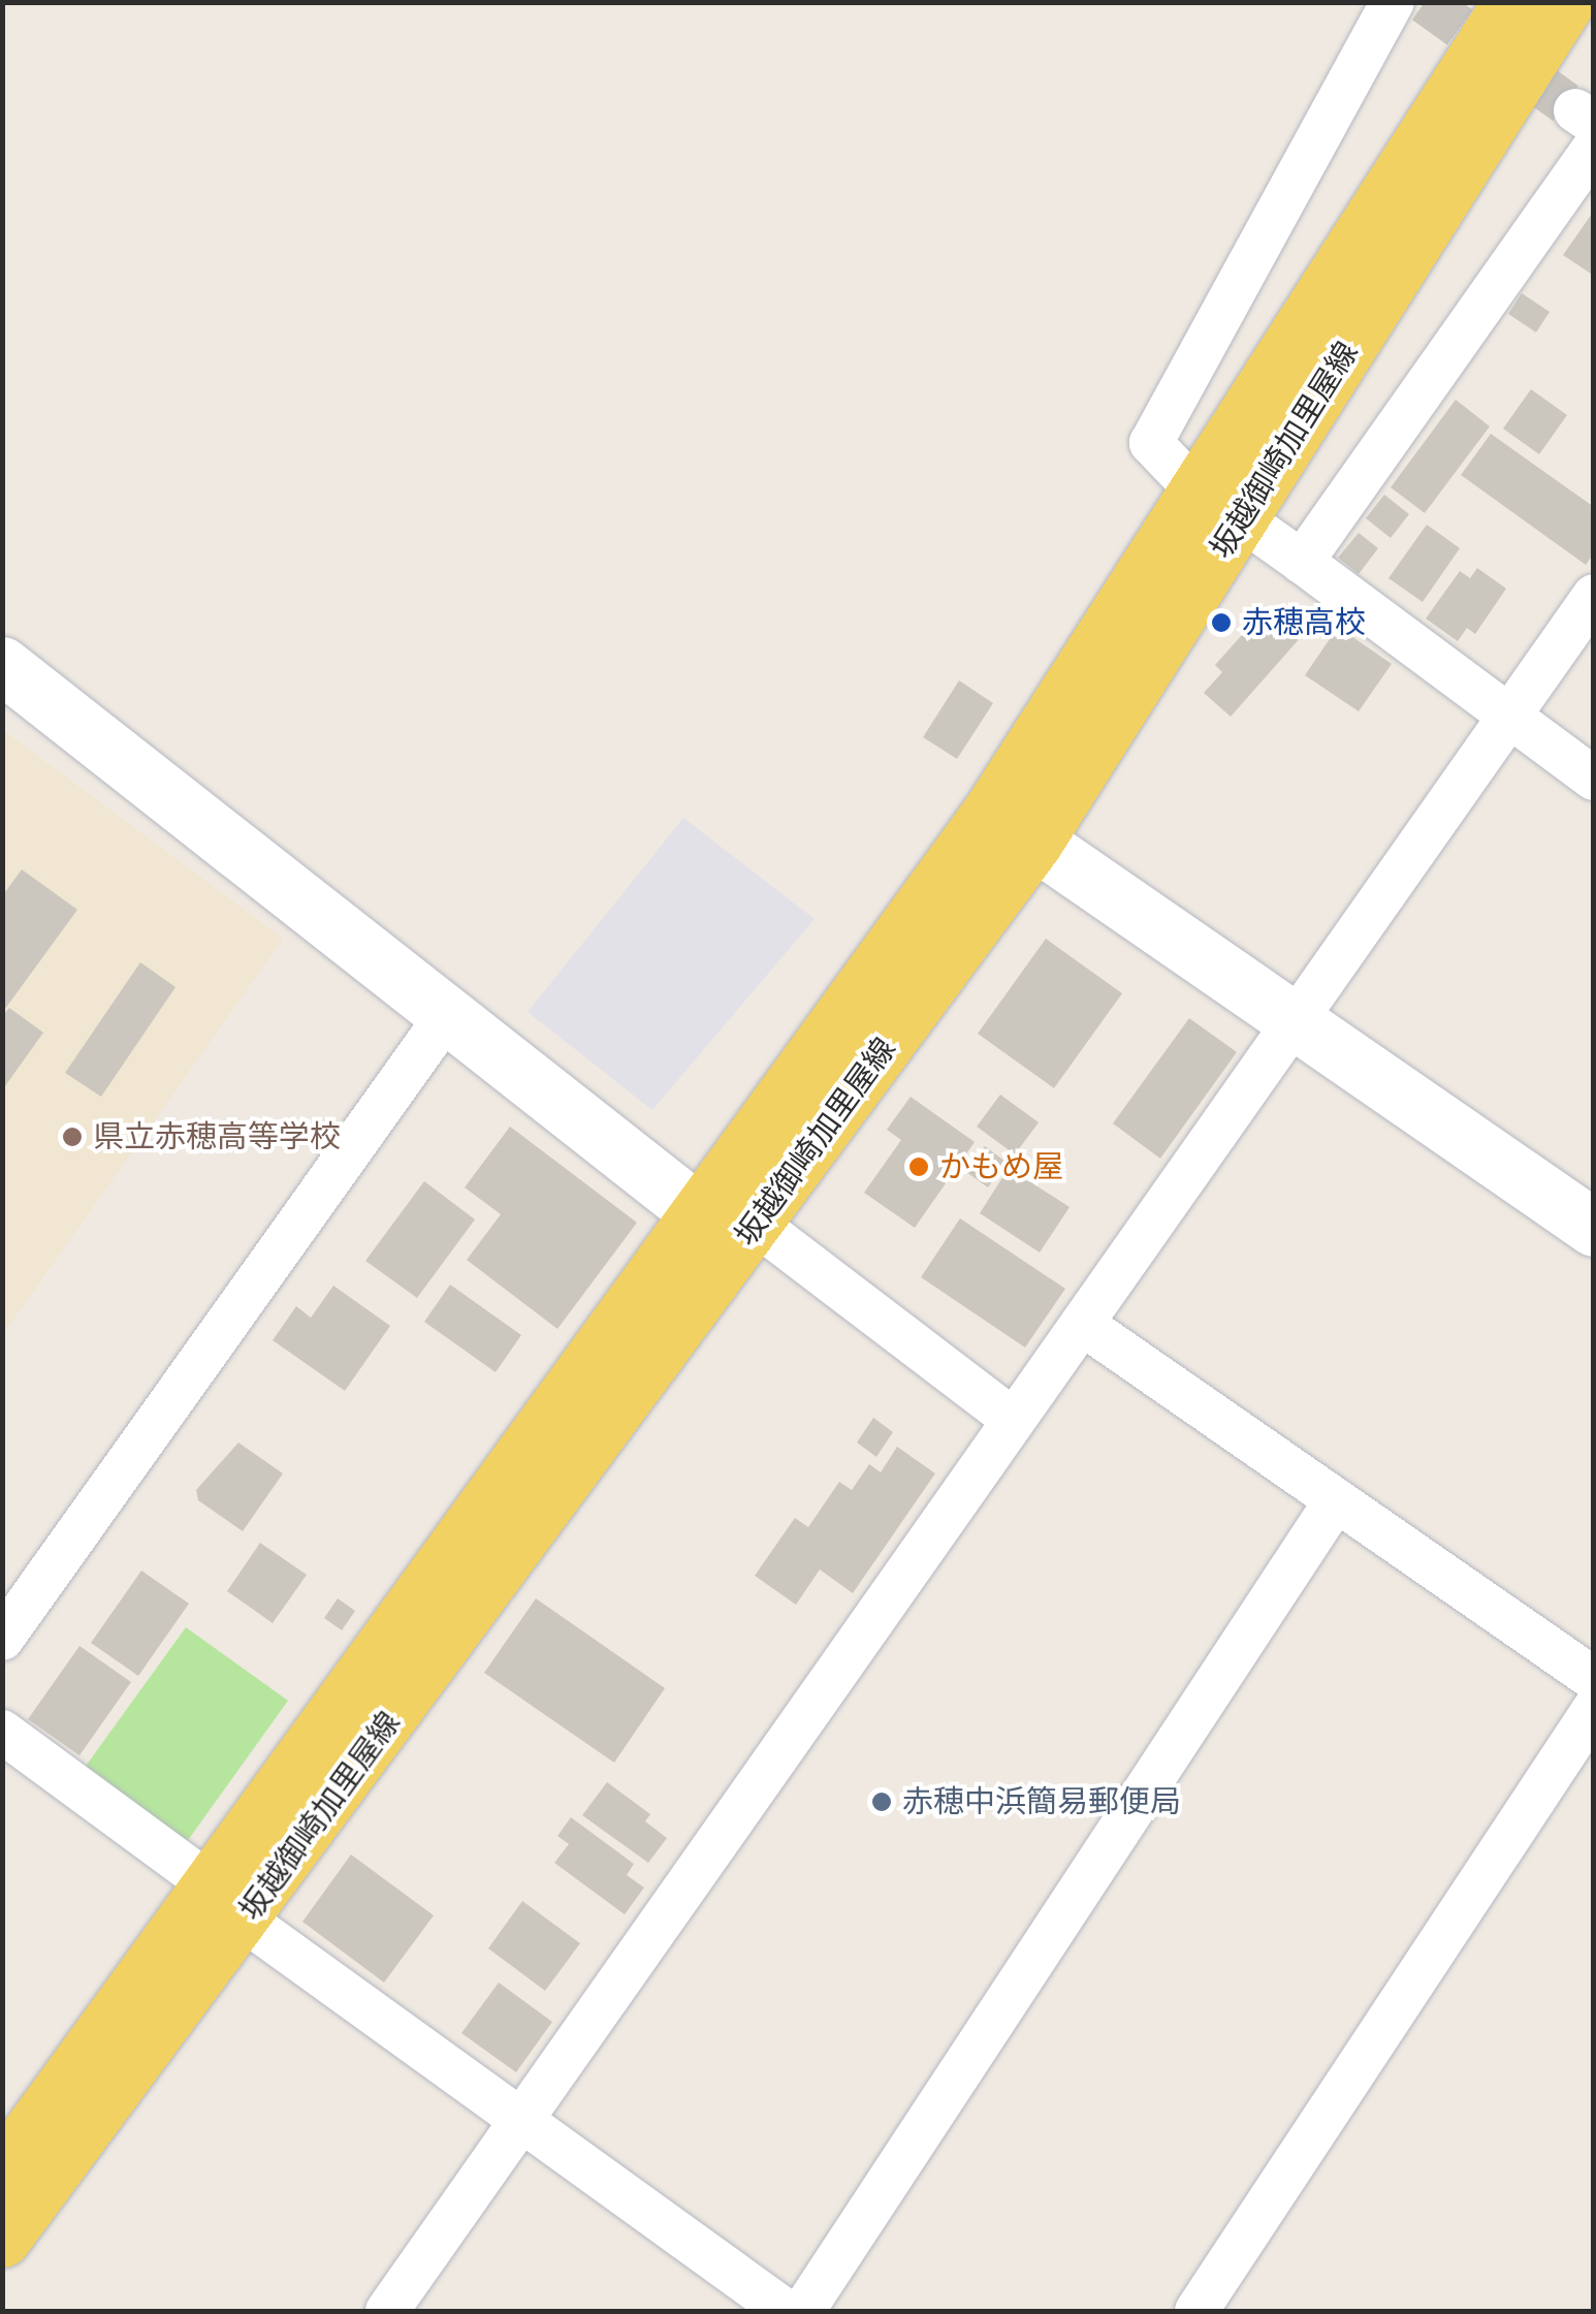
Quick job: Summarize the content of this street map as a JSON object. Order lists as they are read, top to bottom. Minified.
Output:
{"streets":{"main road":["坂越御崎加里屋線"]},"places":["赤穂高校","県立赤穂高等学校","かもめ屋","赤穂中浜簡易郵便局"]}
